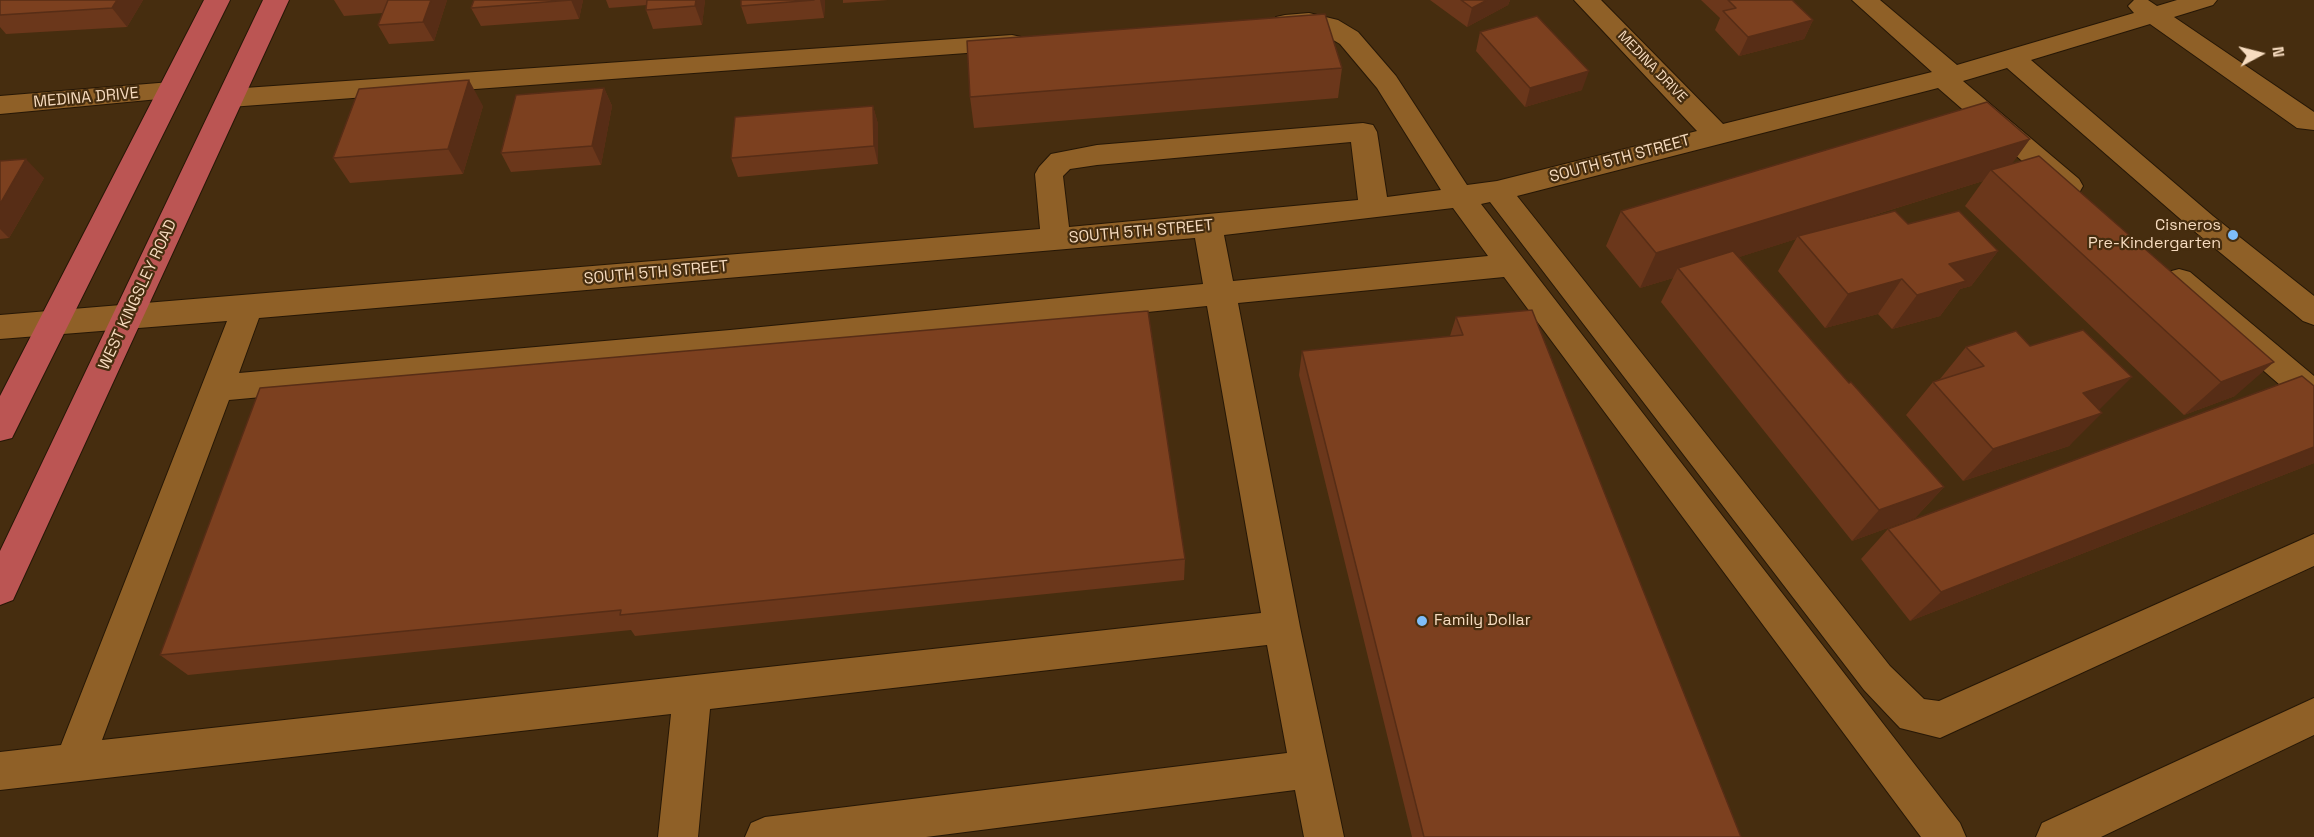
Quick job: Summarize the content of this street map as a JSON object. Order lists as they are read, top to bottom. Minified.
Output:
{"streets":{"main road":["WEST KINGSLEY ROAD"],"street":["MEDINA DRIVE","SOUTH 5TH STREET"]},"crossings":[["MEDINA DRIVE","SOUTH 5TH STREET"],["SOUTH 5TH STREET","WEST KINGSLEY ROAD"]],"places":["Cisneros Pre-Kindergarten","Family Dollar"],"north":"right"}
